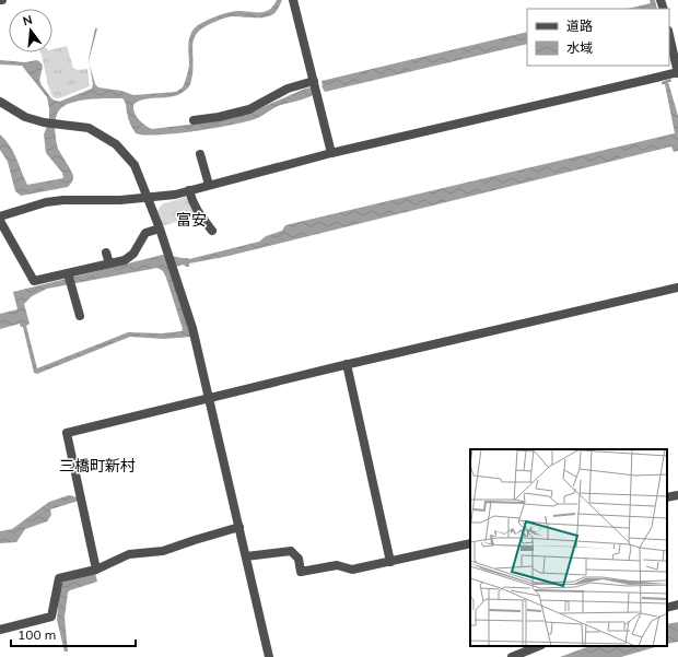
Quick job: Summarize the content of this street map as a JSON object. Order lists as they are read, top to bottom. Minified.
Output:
{"districts":["富安","三橋町新村"],"legend":["道路","水域"],"scale_bar":"100 m","north":"top"}
